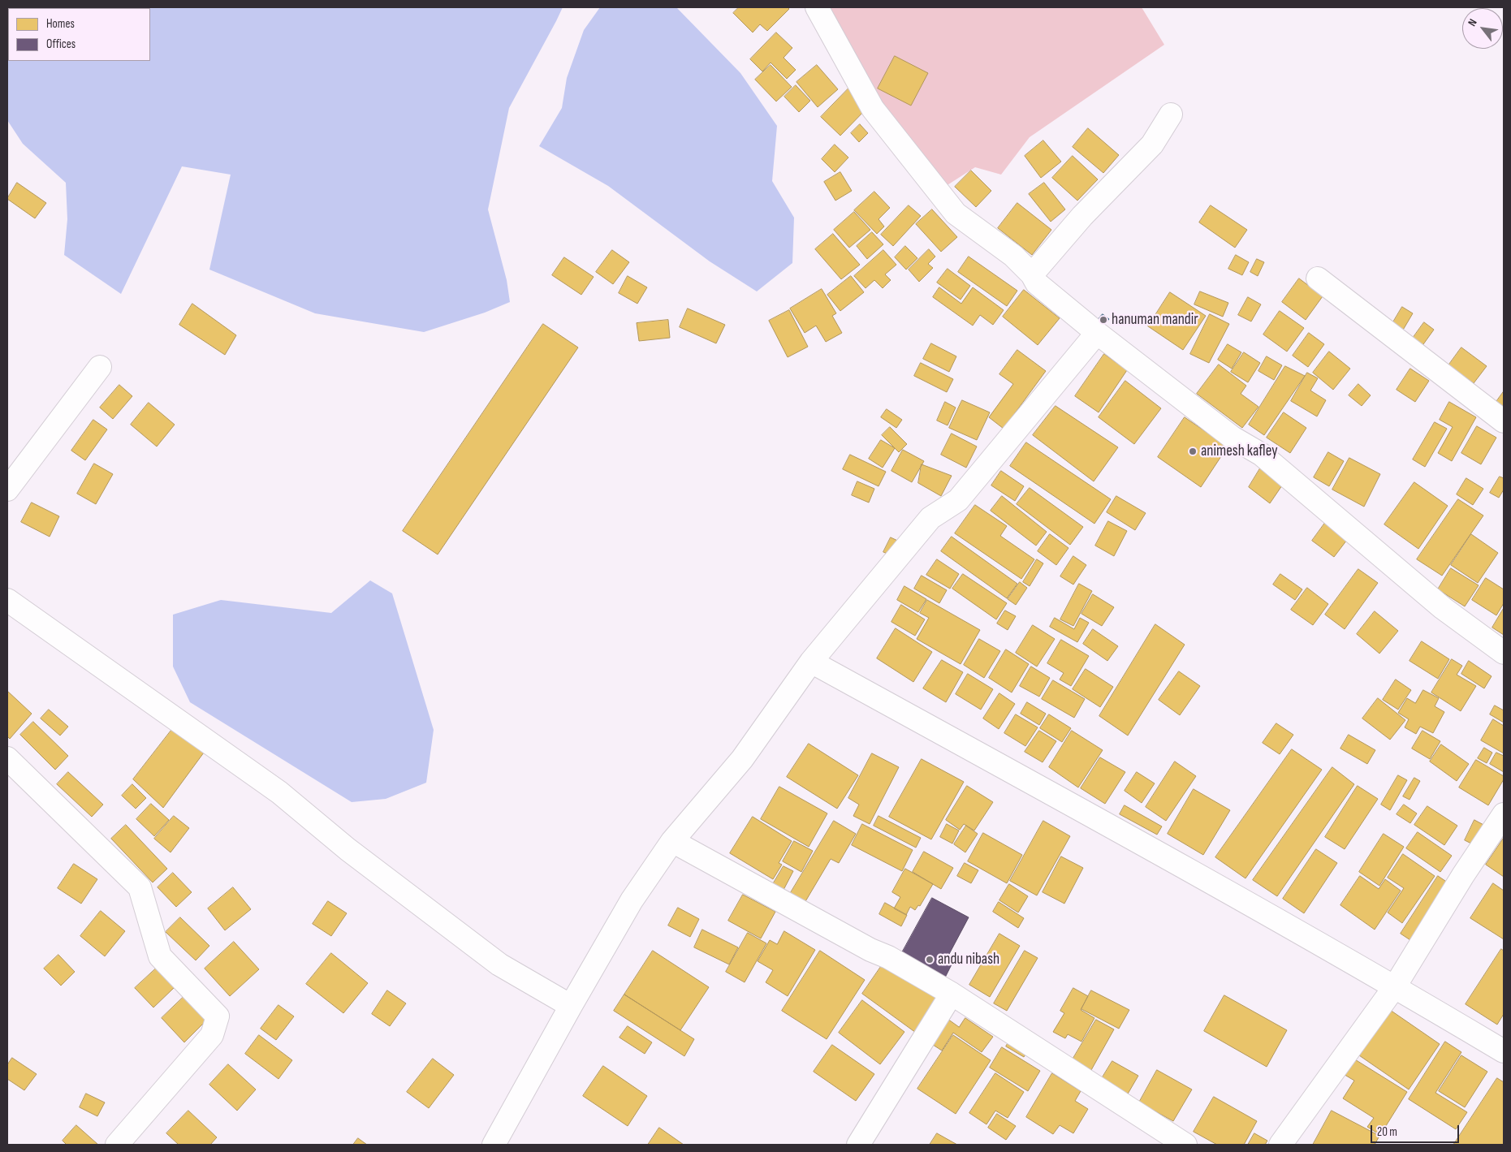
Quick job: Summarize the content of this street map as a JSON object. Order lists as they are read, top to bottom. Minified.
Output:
{"places":["hanuman mandir","animesh kafley","andu nibash"],"legend":["Homes","Offices"],"scale_bar":"20 m","north":"top left"}
